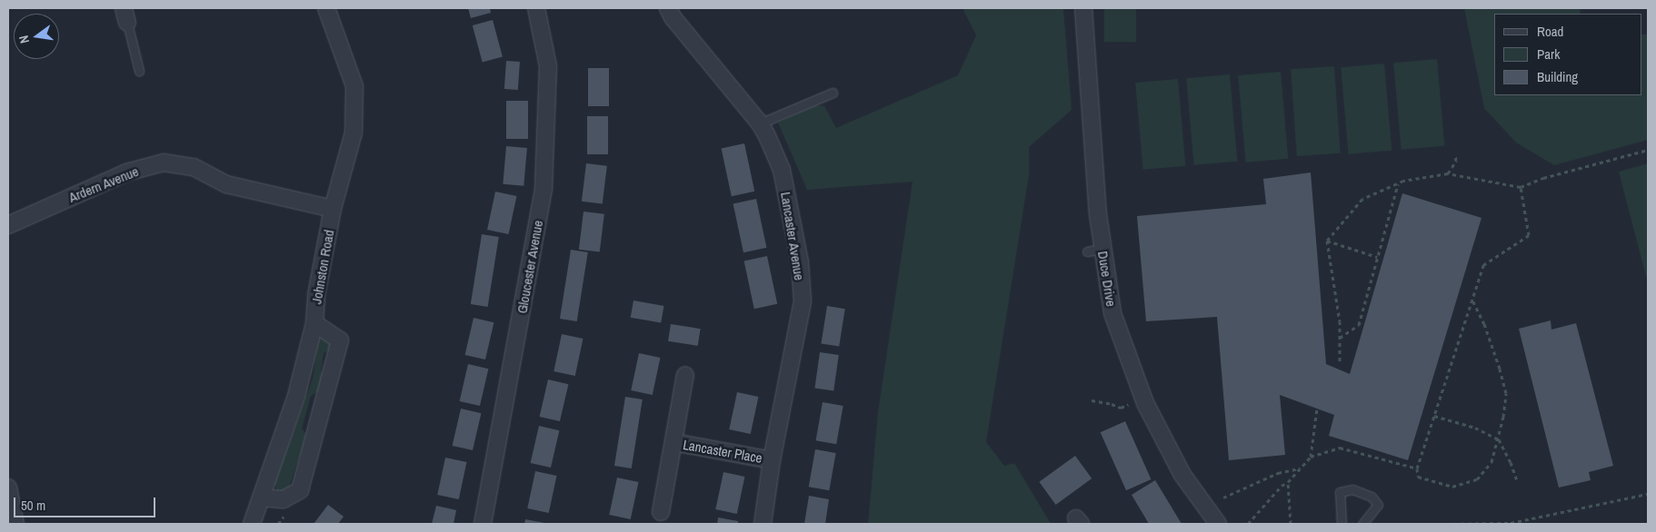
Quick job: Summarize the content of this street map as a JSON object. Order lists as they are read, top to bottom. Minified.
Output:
{"streets":{"street":["Ardern Avenue","Lancaster Avenue","Johnston Road","Gloucester Avenue","Duce Drive","Lancaster Place"]},"crossings":[["Ardern Avenue","Johnston Road"],["Lancaster Avenue","Lancaster Place"]],"legend":["Road","Park","Building"],"scale_bar":"50 m","north":"left"}
